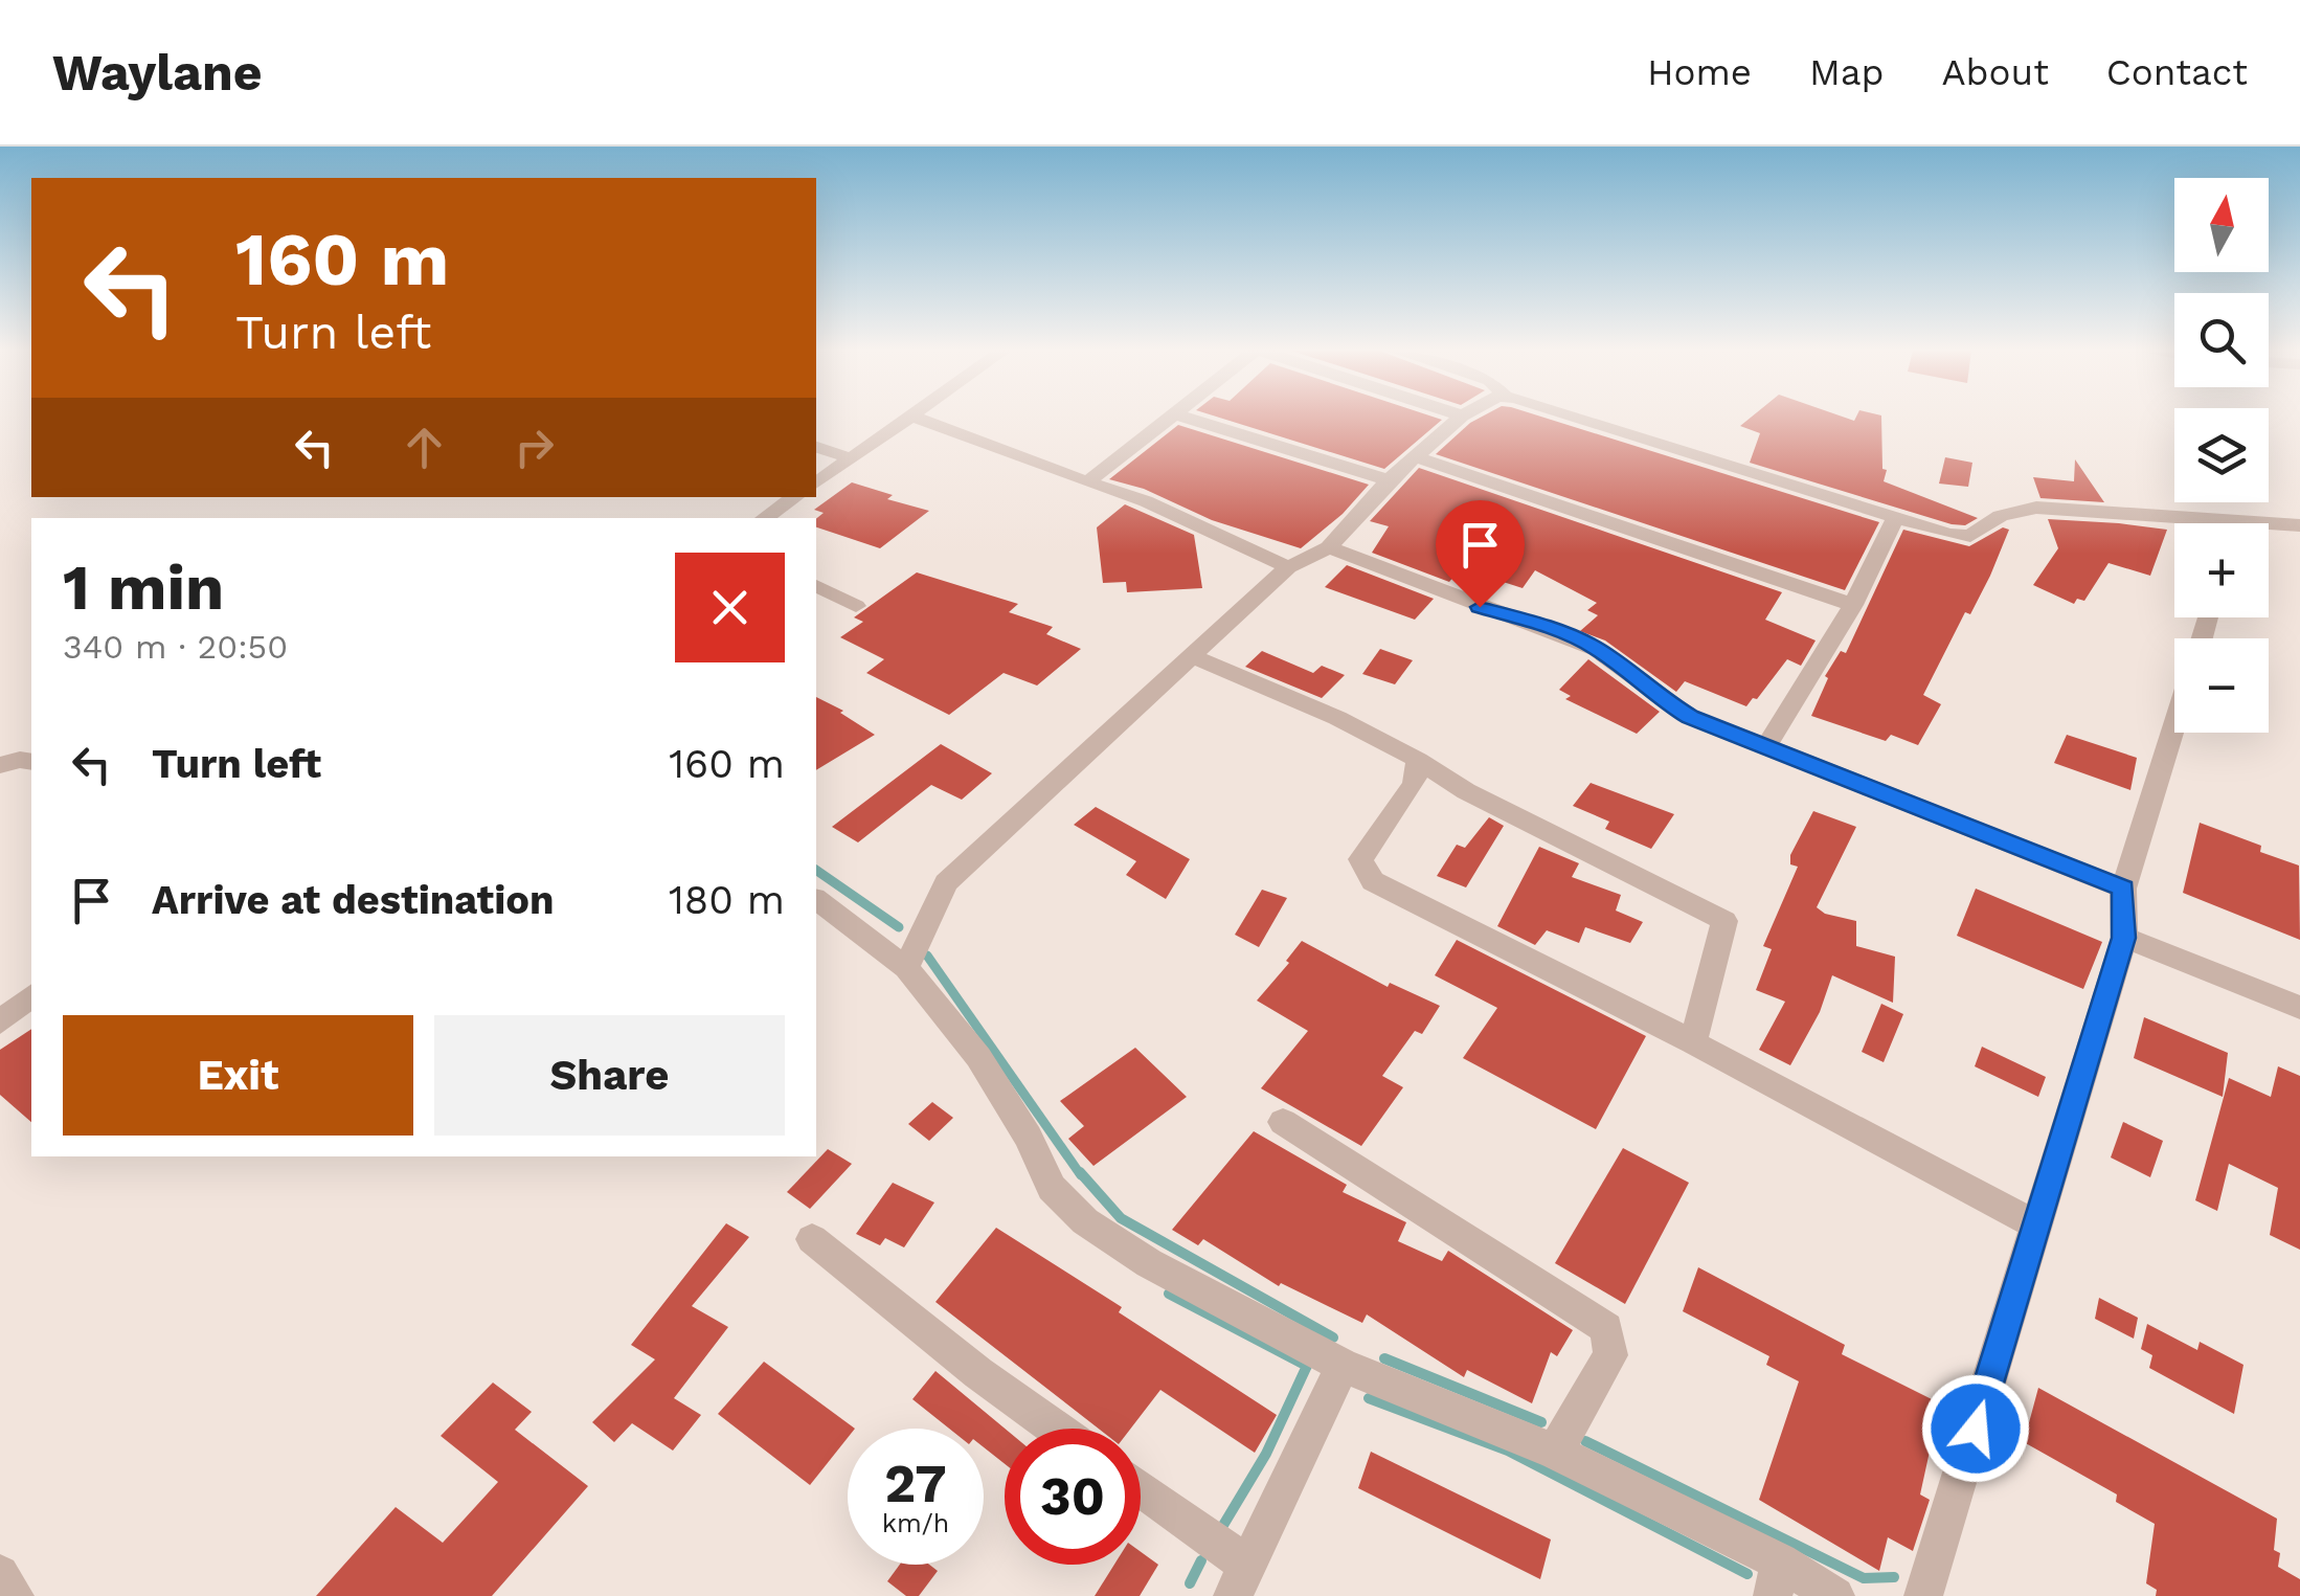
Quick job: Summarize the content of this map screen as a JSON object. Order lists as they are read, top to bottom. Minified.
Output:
{"north":"top","page":{"header":"Waylane","nav":["Home","Map","About","Contact"],"map_buttons":["+","−"],"turn":["160 m","Turn left"],"heading":["1 min","340 m · 20:50"],"list":[{"name":"Turn left","value":"160 m"},{"name":"Arrive at destination","value":"180 m"}],"buttons":["Exit","Share"],"speed":"27 km/h","limit":"30"}}
